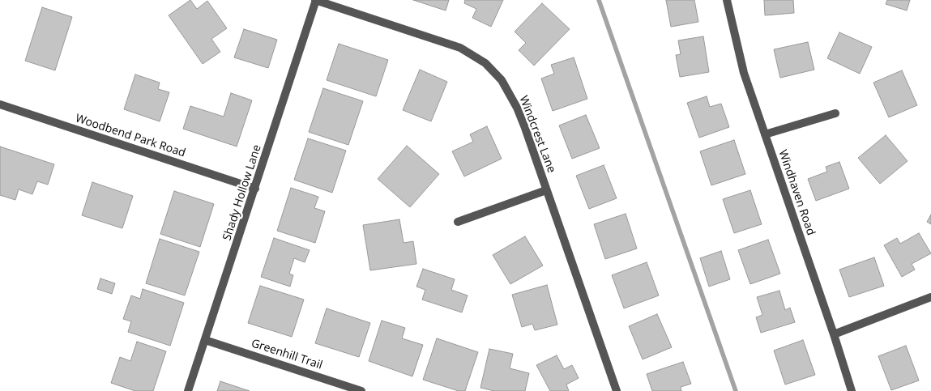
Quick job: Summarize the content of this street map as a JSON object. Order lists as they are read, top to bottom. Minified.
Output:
{"streets":{"street":["Windcrest Lane","Woodbend Park Road","Shady Hollow Lane","Windhaven Road","Greenhill Trail"]},"crossings":[["Windcrest Lane","Shady Hollow Lane"],["Woodbend Park Road","Shady Hollow Lane"],["Shady Hollow Lane","Greenhill Trail"]]}
